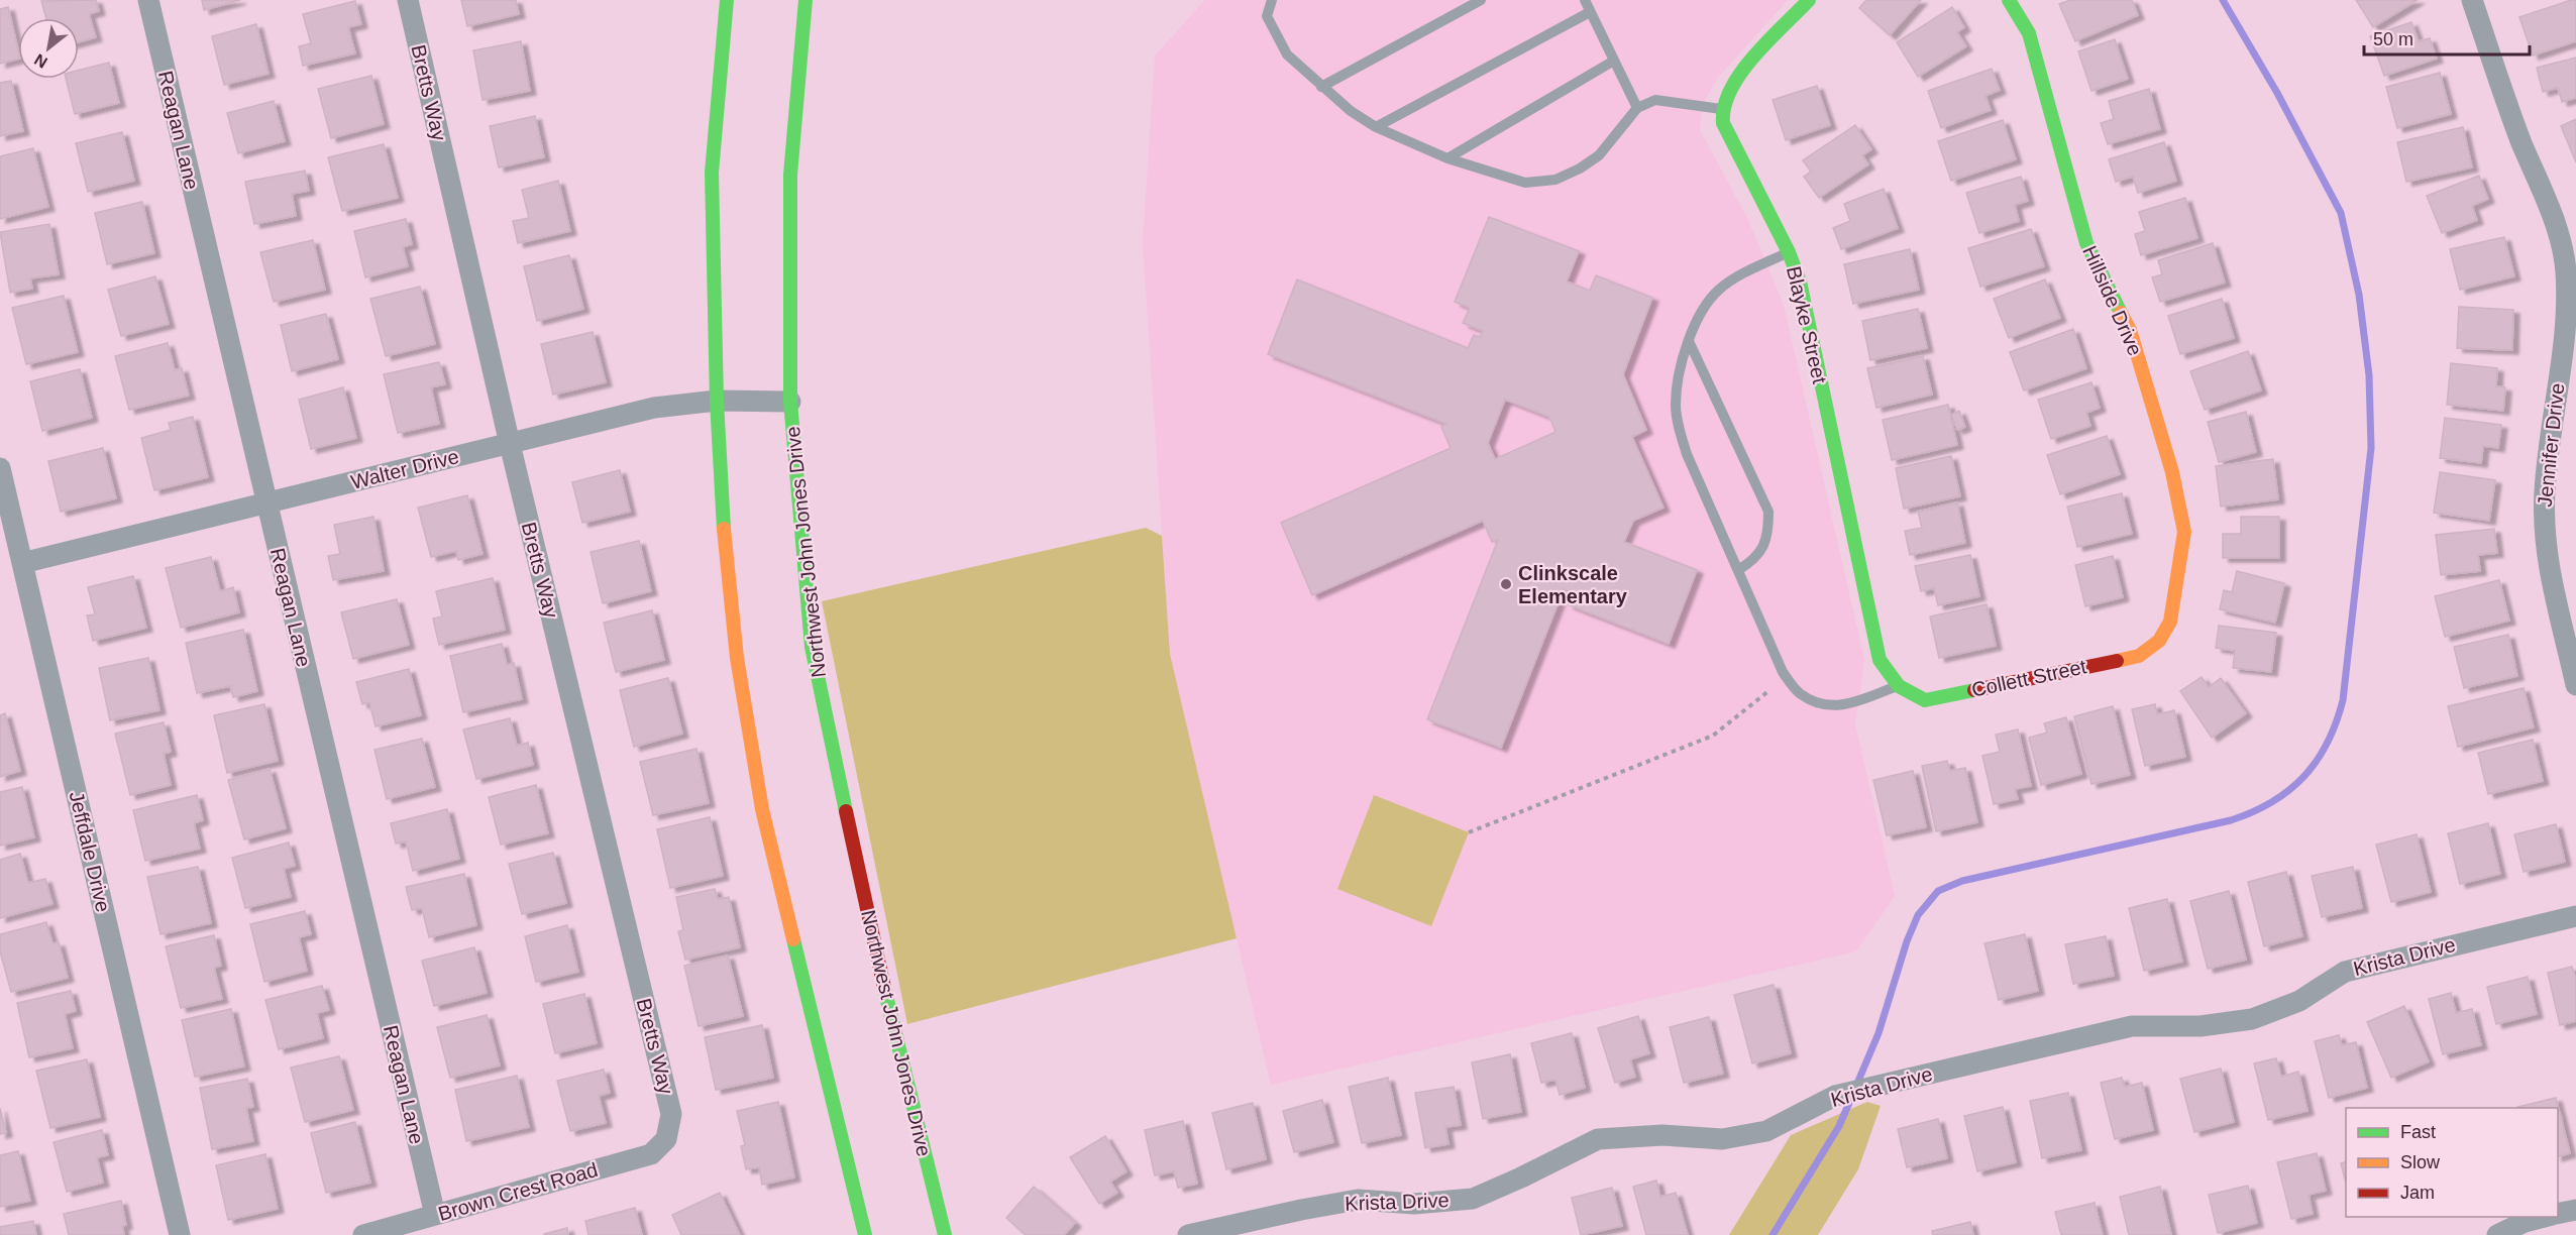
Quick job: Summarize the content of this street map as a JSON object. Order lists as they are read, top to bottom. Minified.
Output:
{"streets":{"main road":["Hillside Drive","Blayke Street","Northwest John Jones Drive","Collett Street"],"street":["Bretts Way","Reagan Lane","Jennifer Drive","Walter Drive","Jeffdale Drive","Krista Drive","Brown Crest Road"]},"crossings":[["Bretts Way","Walter Drive"],["Bretts Way","Brown Crest Road"],["Reagan Lane","Walter Drive"],["Reagan Lane","Brown Crest Road"],["Hillside Drive","Collett Street"],["Blayke Street","Collett Street"],["Walter Drive","Northwest John Jones Drive"],["Walter Drive","Jeffdale Drive"]],"places":["Clinkscale Elementary"],"legend":["Fast","Slow","Jam"],"scale_bar":"50 m","north":"bottom left"}
